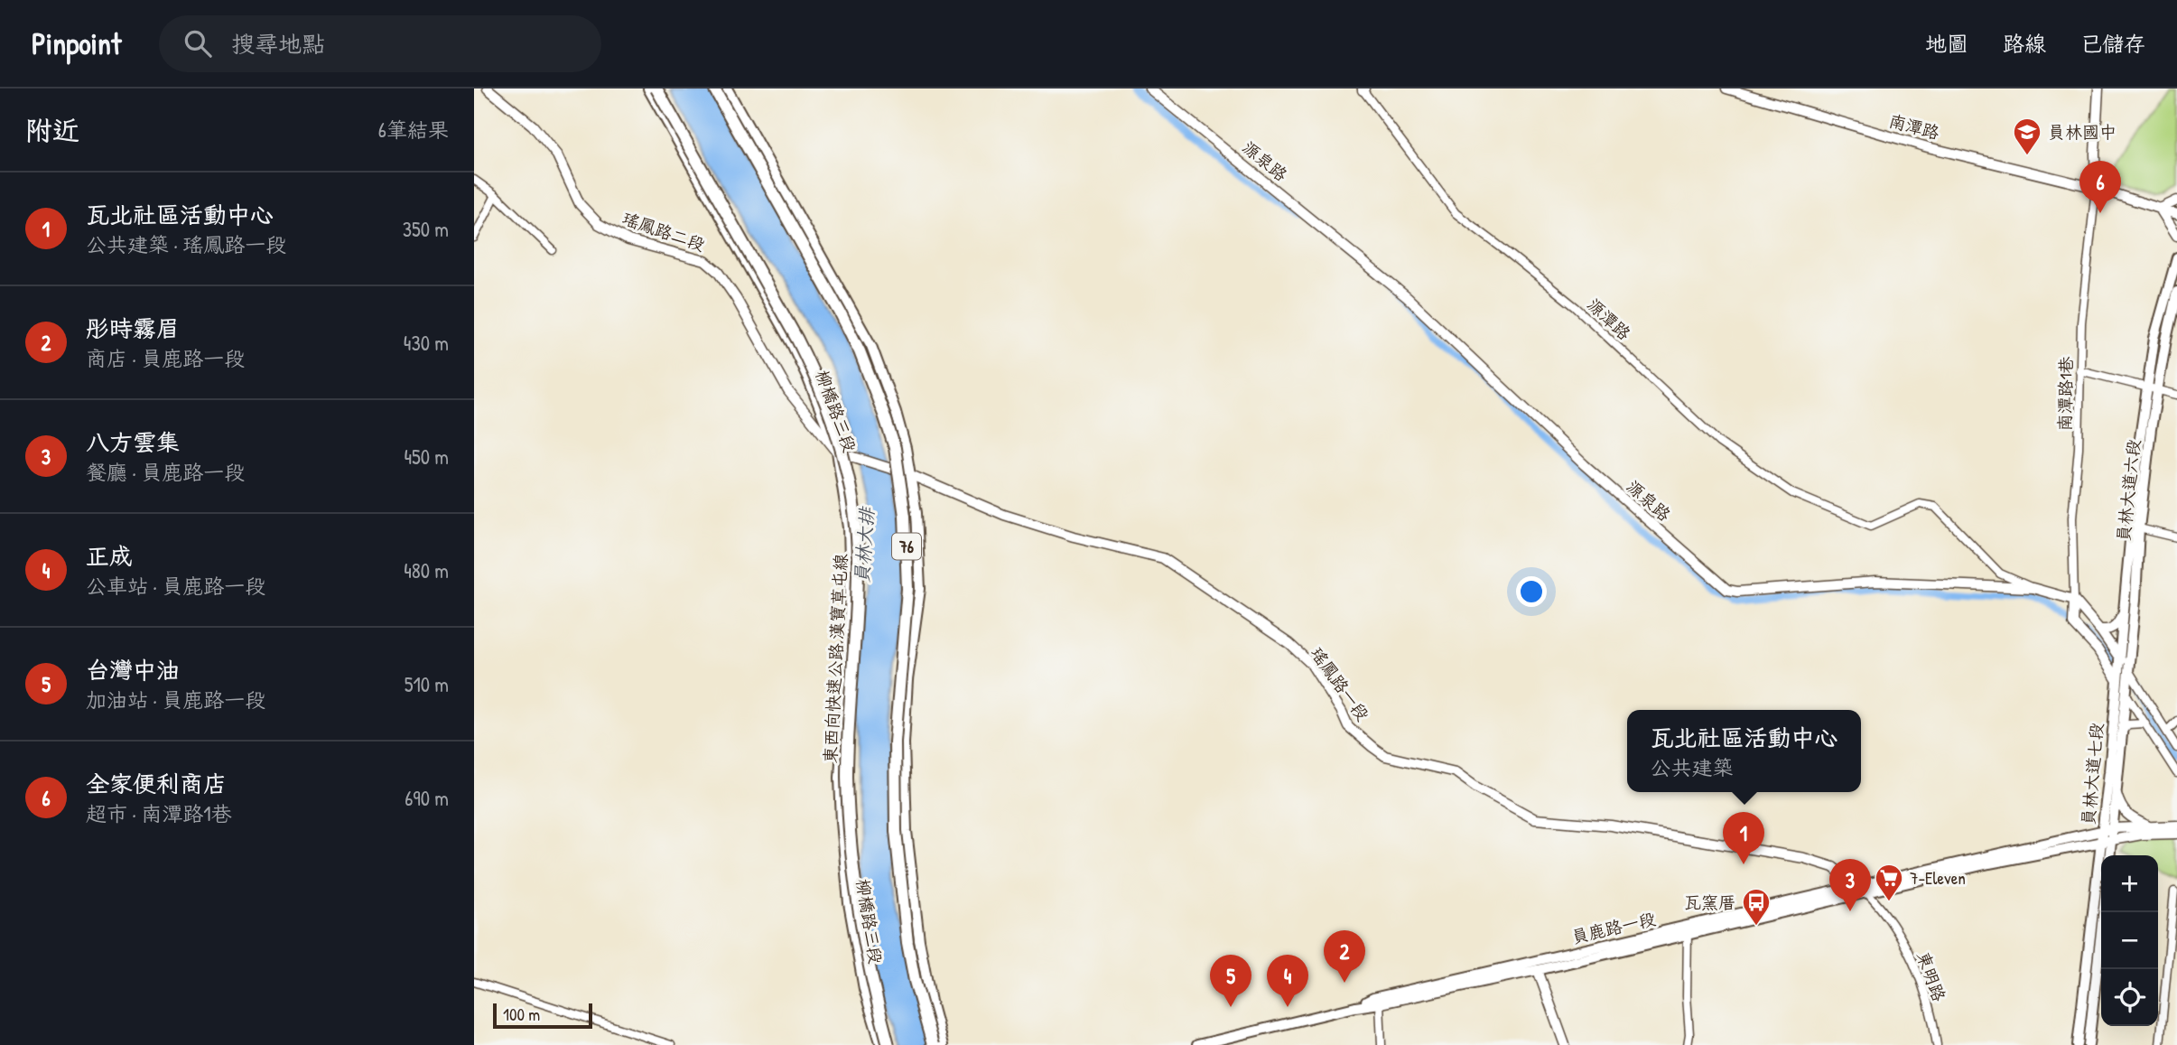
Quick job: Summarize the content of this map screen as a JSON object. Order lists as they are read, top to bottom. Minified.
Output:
{"streets":{"highway":["76","東西向快速公路 漢寶草屯線"],"main road":["柳橋路三段","員林大道六段","員林大道七段","員鹿路一段"],"street":["南潭路","源泉路","瑤鳳路二段","源潭路","南潭路1巷","瑤鳳路一段","東明路"]},"crossings":[["南潭路","南潭路1巷"],["源泉路","源潭路"],["源泉路","南潭路1巷"],["瑤鳳路二段","柳橋路三段"],["瑤鳳路二段","瑤鳳路一段"],["柳橋路三段","瑤鳳路一段"],["員林大道六段","員林大道七段"],["瑤鳳路一段","員鹿路一段"],["瑤鳳路一段","東明路"],["員林大道七段","員鹿路一段"],["員鹿路一段","東明路"]],"water":["員林大排"],"places":{"school or university":["員林國中"],"supermarket":["7-Eleven"],"bus stop":["瓦窯厝"]},"scale_bar":"100 m","page":{"header":"Pinpoint","search":"搜尋地點","nav":["地圖","路線","已儲存"],"heading":["附近","6筆結果"],"pins":["6","1","3","2","4","5"],"list":[{"mark":"1","name":"瓦北社區活動中心","note":"公共建築 · 瑤鳳路一段","value":"350 m"},{"mark":"2","name":"彤時霧眉","note":"商店 · 員鹿路一段","value":"430 m"},{"mark":"3","name":"八方雲集","note":"餐廳 · 員鹿路一段","value":"450 m"},{"mark":"4","name":"正成","note":"公車站 · 員鹿路一段","value":"480 m"},{"mark":"5","name":"台灣中油","note":"加油站 · 員鹿路一段","value":"510 m"},{"mark":"6","name":"全家便利商店","note":"超市 · 南潭路1巷","value":"690 m"}],"popup":["瓦北社區活動中心","公共建築"],"map_buttons":["+","−"],"scale":"100 m"}}
